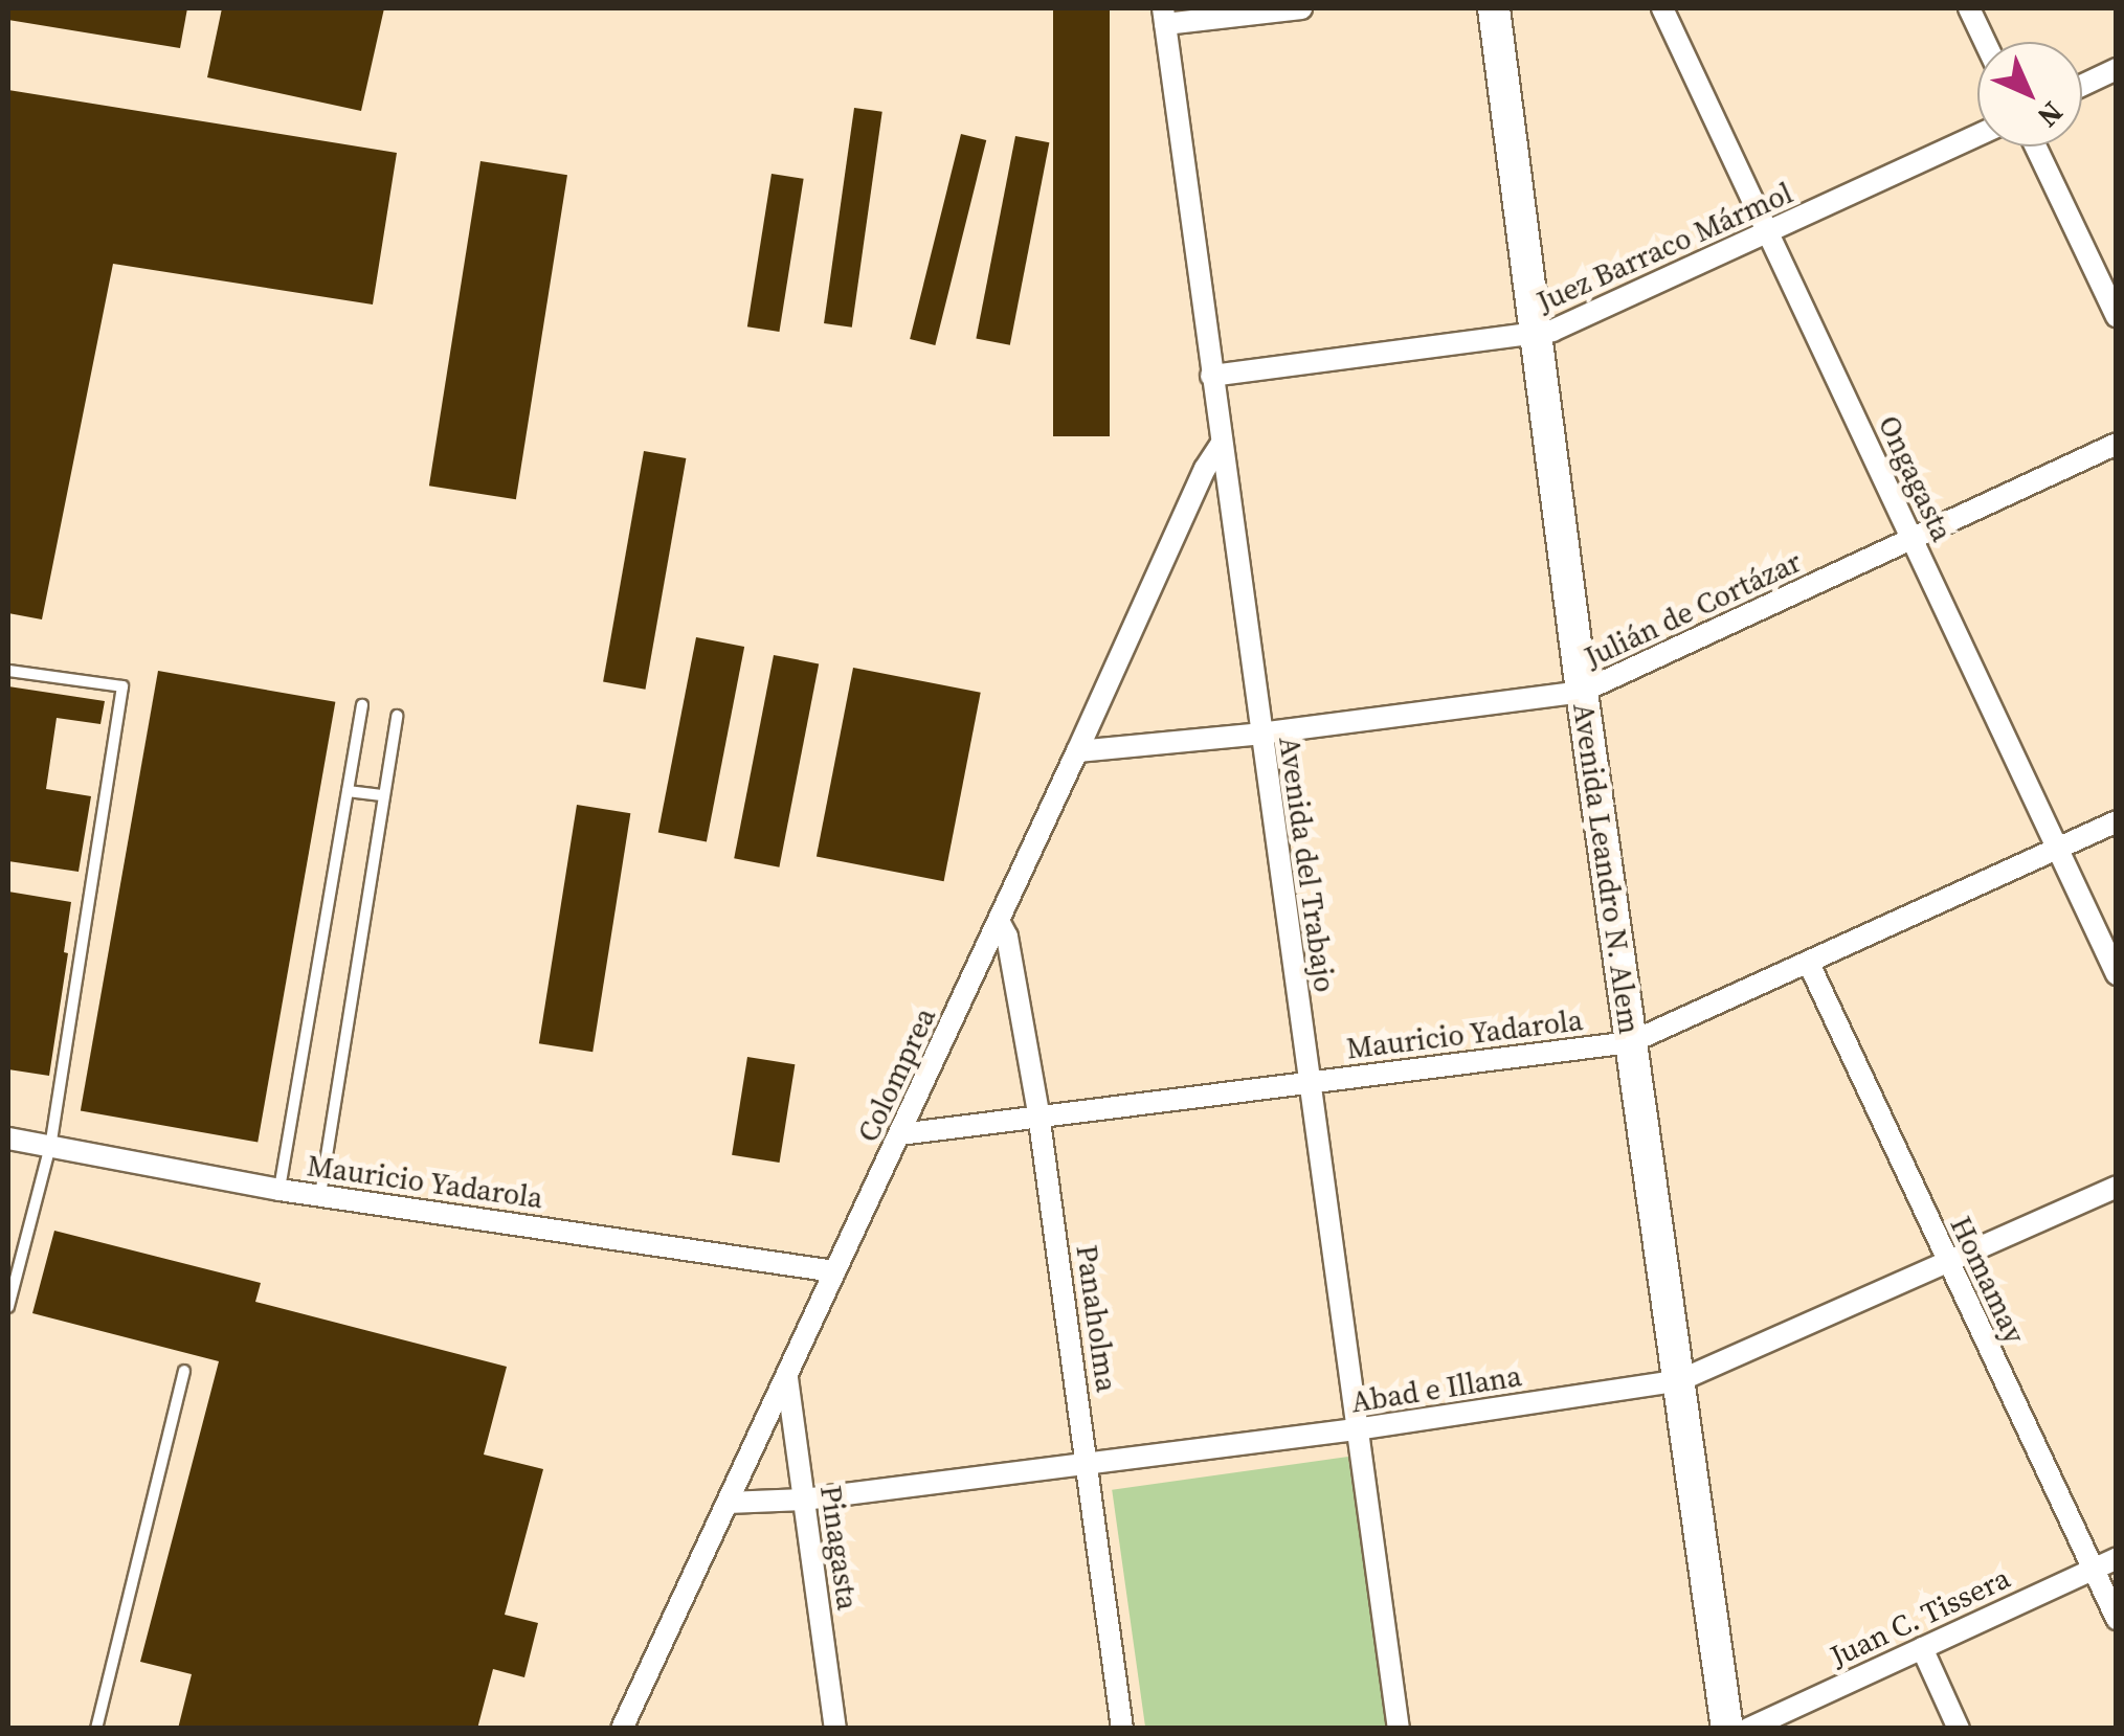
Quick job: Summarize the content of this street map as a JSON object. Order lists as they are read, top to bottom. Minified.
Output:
{"streets":{"main road":["Avenida Leandro N. Alem"],"street":["Juez Barraco Mármol","Ongagasta","Julián de Cortázar","Avenida del Trabajo","Mauricio Yadarola","Colomprea","Homamay","Panaholma","Abad e Illana","Pinagasta","Juan C. Tissera"]},"crossings":[["Juez Barraco Mármol","Ongagasta"],["Juez Barraco Mármol","Avenida del Trabajo"],["Juez Barraco Mármol","Avenida Leandro N. Alem"],["Ongagasta","Julián de Cortázar"],["Ongagasta","Mauricio Yadarola"],["Julián de Cortázar","Avenida del Trabajo"],["Julián de Cortázar","Avenida Leandro N. Alem"],["Julián de Cortázar","Colomprea"],["Avenida del Trabajo","Mauricio Yadarola"],["Avenida del Trabajo","Colomprea"],["Avenida del Trabajo","Abad e Illana"],["Avenida Leandro N. Alem","Mauricio Yadarola"],["Avenida Leandro N. Alem","Abad e Illana"],["Mauricio Yadarola","Colomprea"],["Mauricio Yadarola","Homamay"],["Mauricio Yadarola","Panaholma"],["Colomprea","Panaholma"],["Colomprea","Abad e Illana"],["Colomprea","Pinagasta"],["Homamay","Abad e Illana"],["Homamay","Juan C. Tissera"],["Panaholma","Abad e Illana"],["Abad e Illana","Pinagasta"]],"north":"bottom right"}
